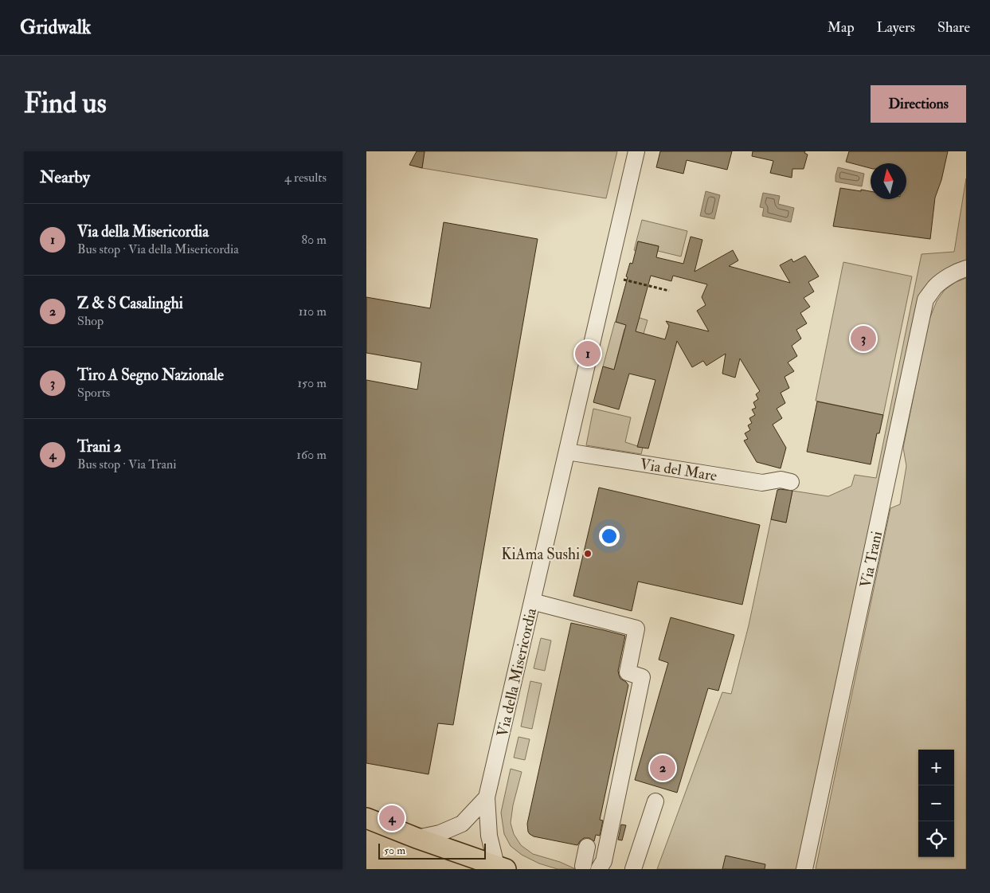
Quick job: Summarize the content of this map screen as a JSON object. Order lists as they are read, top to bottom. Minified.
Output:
{"streets":{"street":["Via del Mare","Via Trani","Via della Misericordia"]},"crossings":[["Via del Mare","Via della Misericordia"]],"places":["KiAma Sushi"],"scale_bar":"50 m","north":"top","page":{"header":"Gridwalk","nav":["Map","Layers","Share"],"buttons":"Directions","title":"Find us","heading":["Nearby","4 results"],"list":[{"mark":"1","name":"Via della Misericordia","note":"Bus stop · Via della Misericordia","value":"80 m"},{"mark":"2","name":"Z & S Casalinghi","note":"Shop","value":"110 m"},{"mark":"3","name":"Tiro A Segno Nazionale","note":"Sports","value":"150 m"},{"mark":"4","name":"Trani 2","note":"Bus stop · Via Trani","value":"160 m"}],"pins":["3","1","2","4"],"map_buttons":["+","−"],"scale":"50 m"}}
